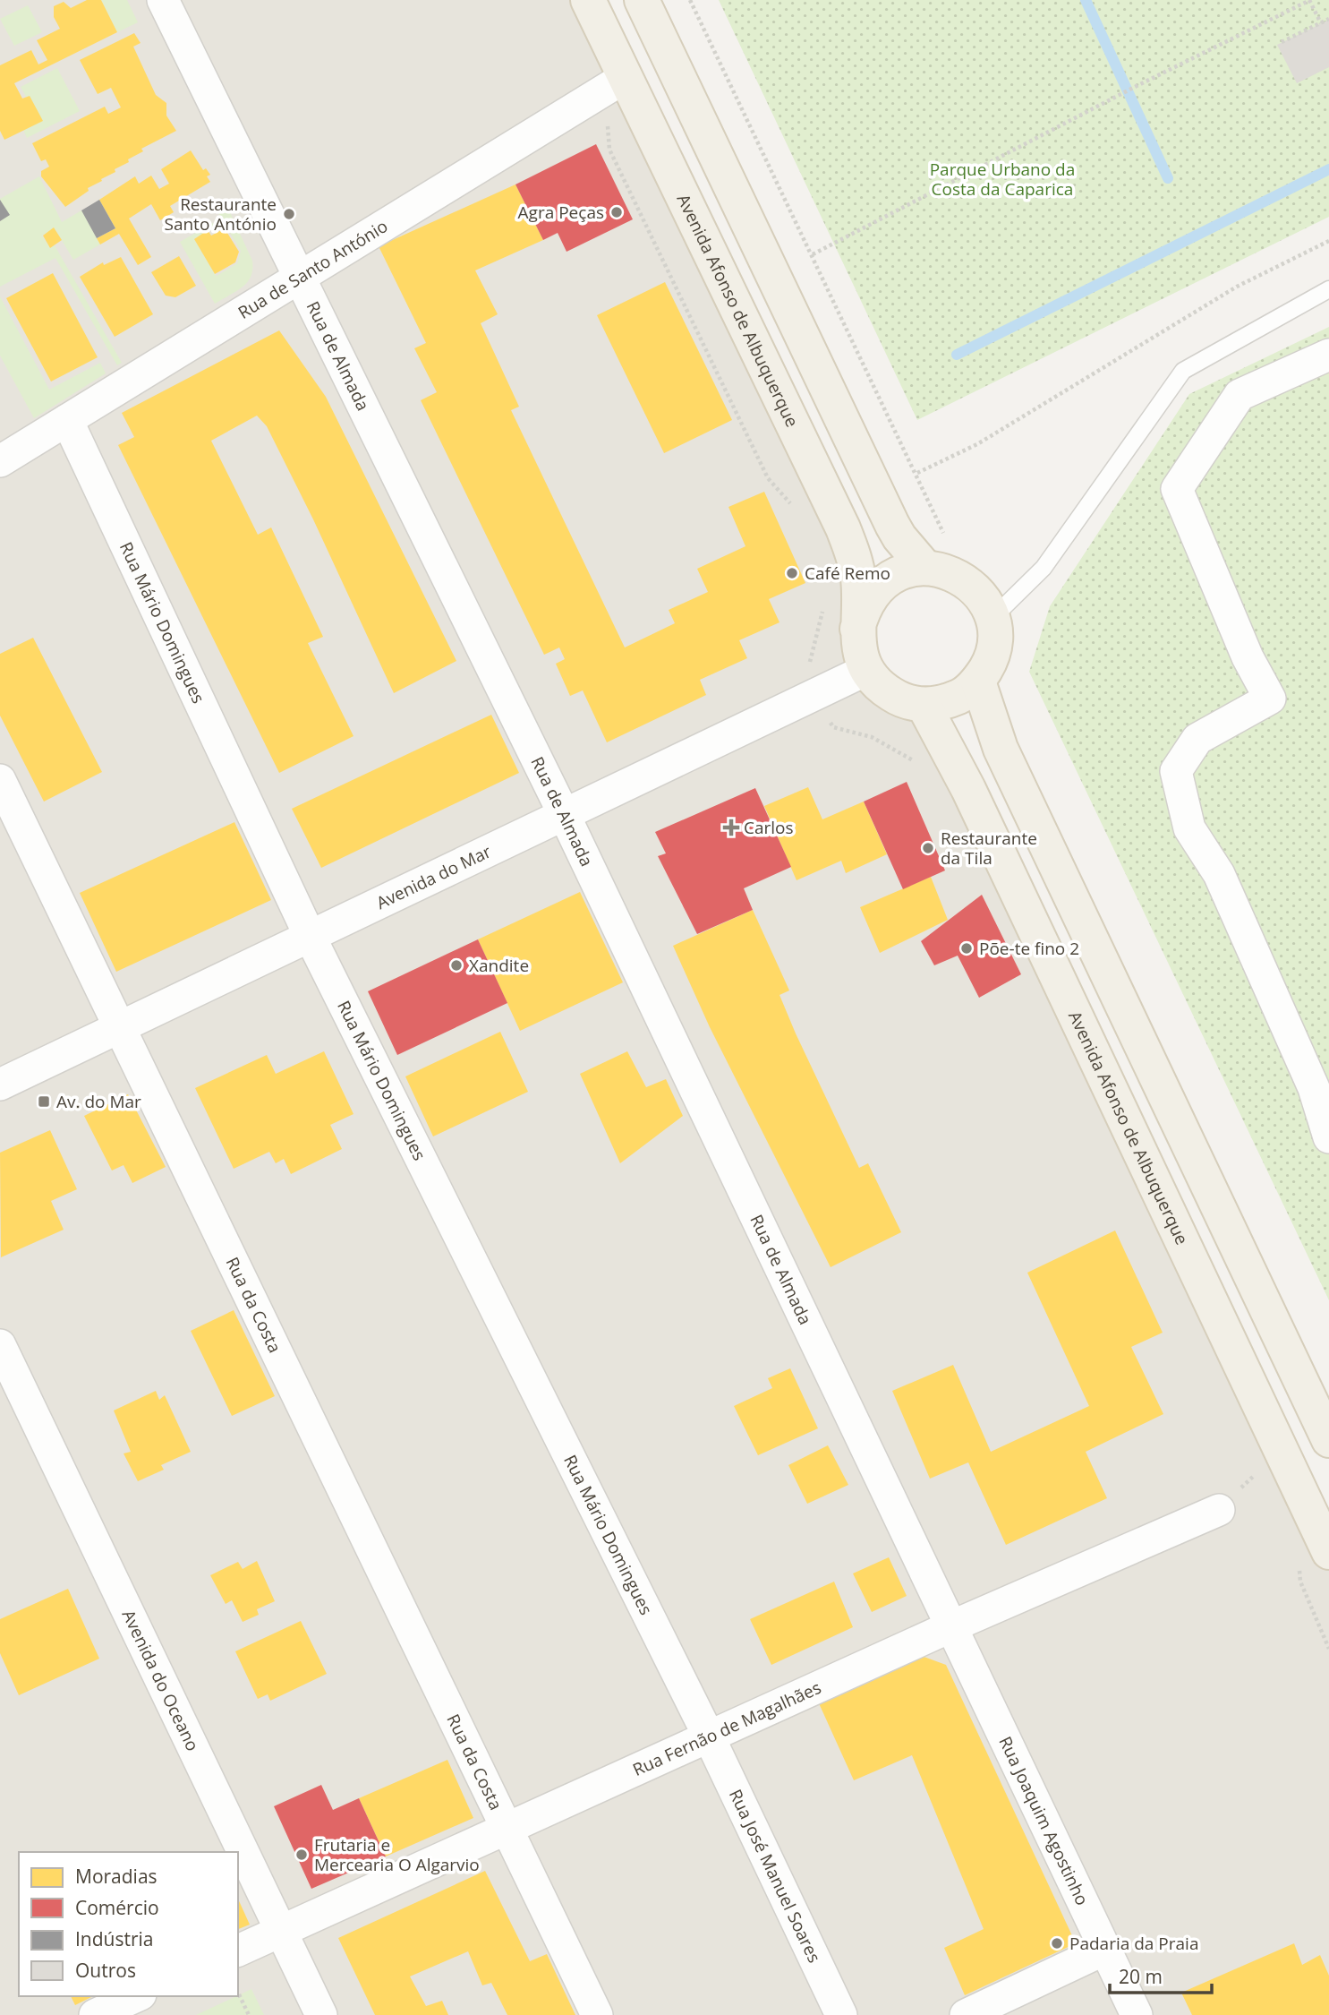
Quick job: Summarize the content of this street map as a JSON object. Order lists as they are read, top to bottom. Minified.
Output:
{"streets":{"main road":["Avenida Afonso de Albuquerque"],"street":["Rua de Santo António","Rua de Almada","Rua Mário Domingues","Avenida do Mar","Rua da Costa","Avenida do Oceano","Rua Fernão de Magalhães","Rua Joaquim Agostinho","Rua José Manuel Soares"]},"crossings":[["Rua de Santo António","Avenida Afonso de Albuquerque"],["Rua de Santo António","Rua de Almada"],["Rua de Santo António","Rua Mário Domingues"],["Avenida Afonso de Albuquerque","Avenida do Mar"],["Rua de Almada","Avenida do Mar"],["Rua de Almada","Rua Fernão de Magalhães"],["Rua de Almada","Rua Joaquim Agostinho"],["Rua Mário Domingues","Avenida do Mar"],["Rua Mário Domingues","Rua Fernão de Magalhães"],["Rua Mário Domingues","Rua José Manuel Soares"],["Avenida do Mar","Rua da Costa"],["Rua da Costa","Rua Fernão de Magalhães"],["Avenida do Oceano","Rua Fernão de Magalhães"],["Rua Fernão de Magalhães","Rua Joaquim Agostinho"],["Rua Fernão de Magalhães","Rua José Manuel Soares"]],"parks":["Parque Urbano da Costa da Caparica"],"places":{"other":["Agra Peças","Restaurante Santo António","Café Remo","Restaurante da Tila","Põe-te fino 2","Xandite","Frutaria e Mercearia O Algarvio","Padaria da Praia"],"health":["Carlos"],"transit":["Av. do Mar"]},"legend":["Moradias","Comércio","Indústria","Outros"],"scale_bar":"20 m"}
